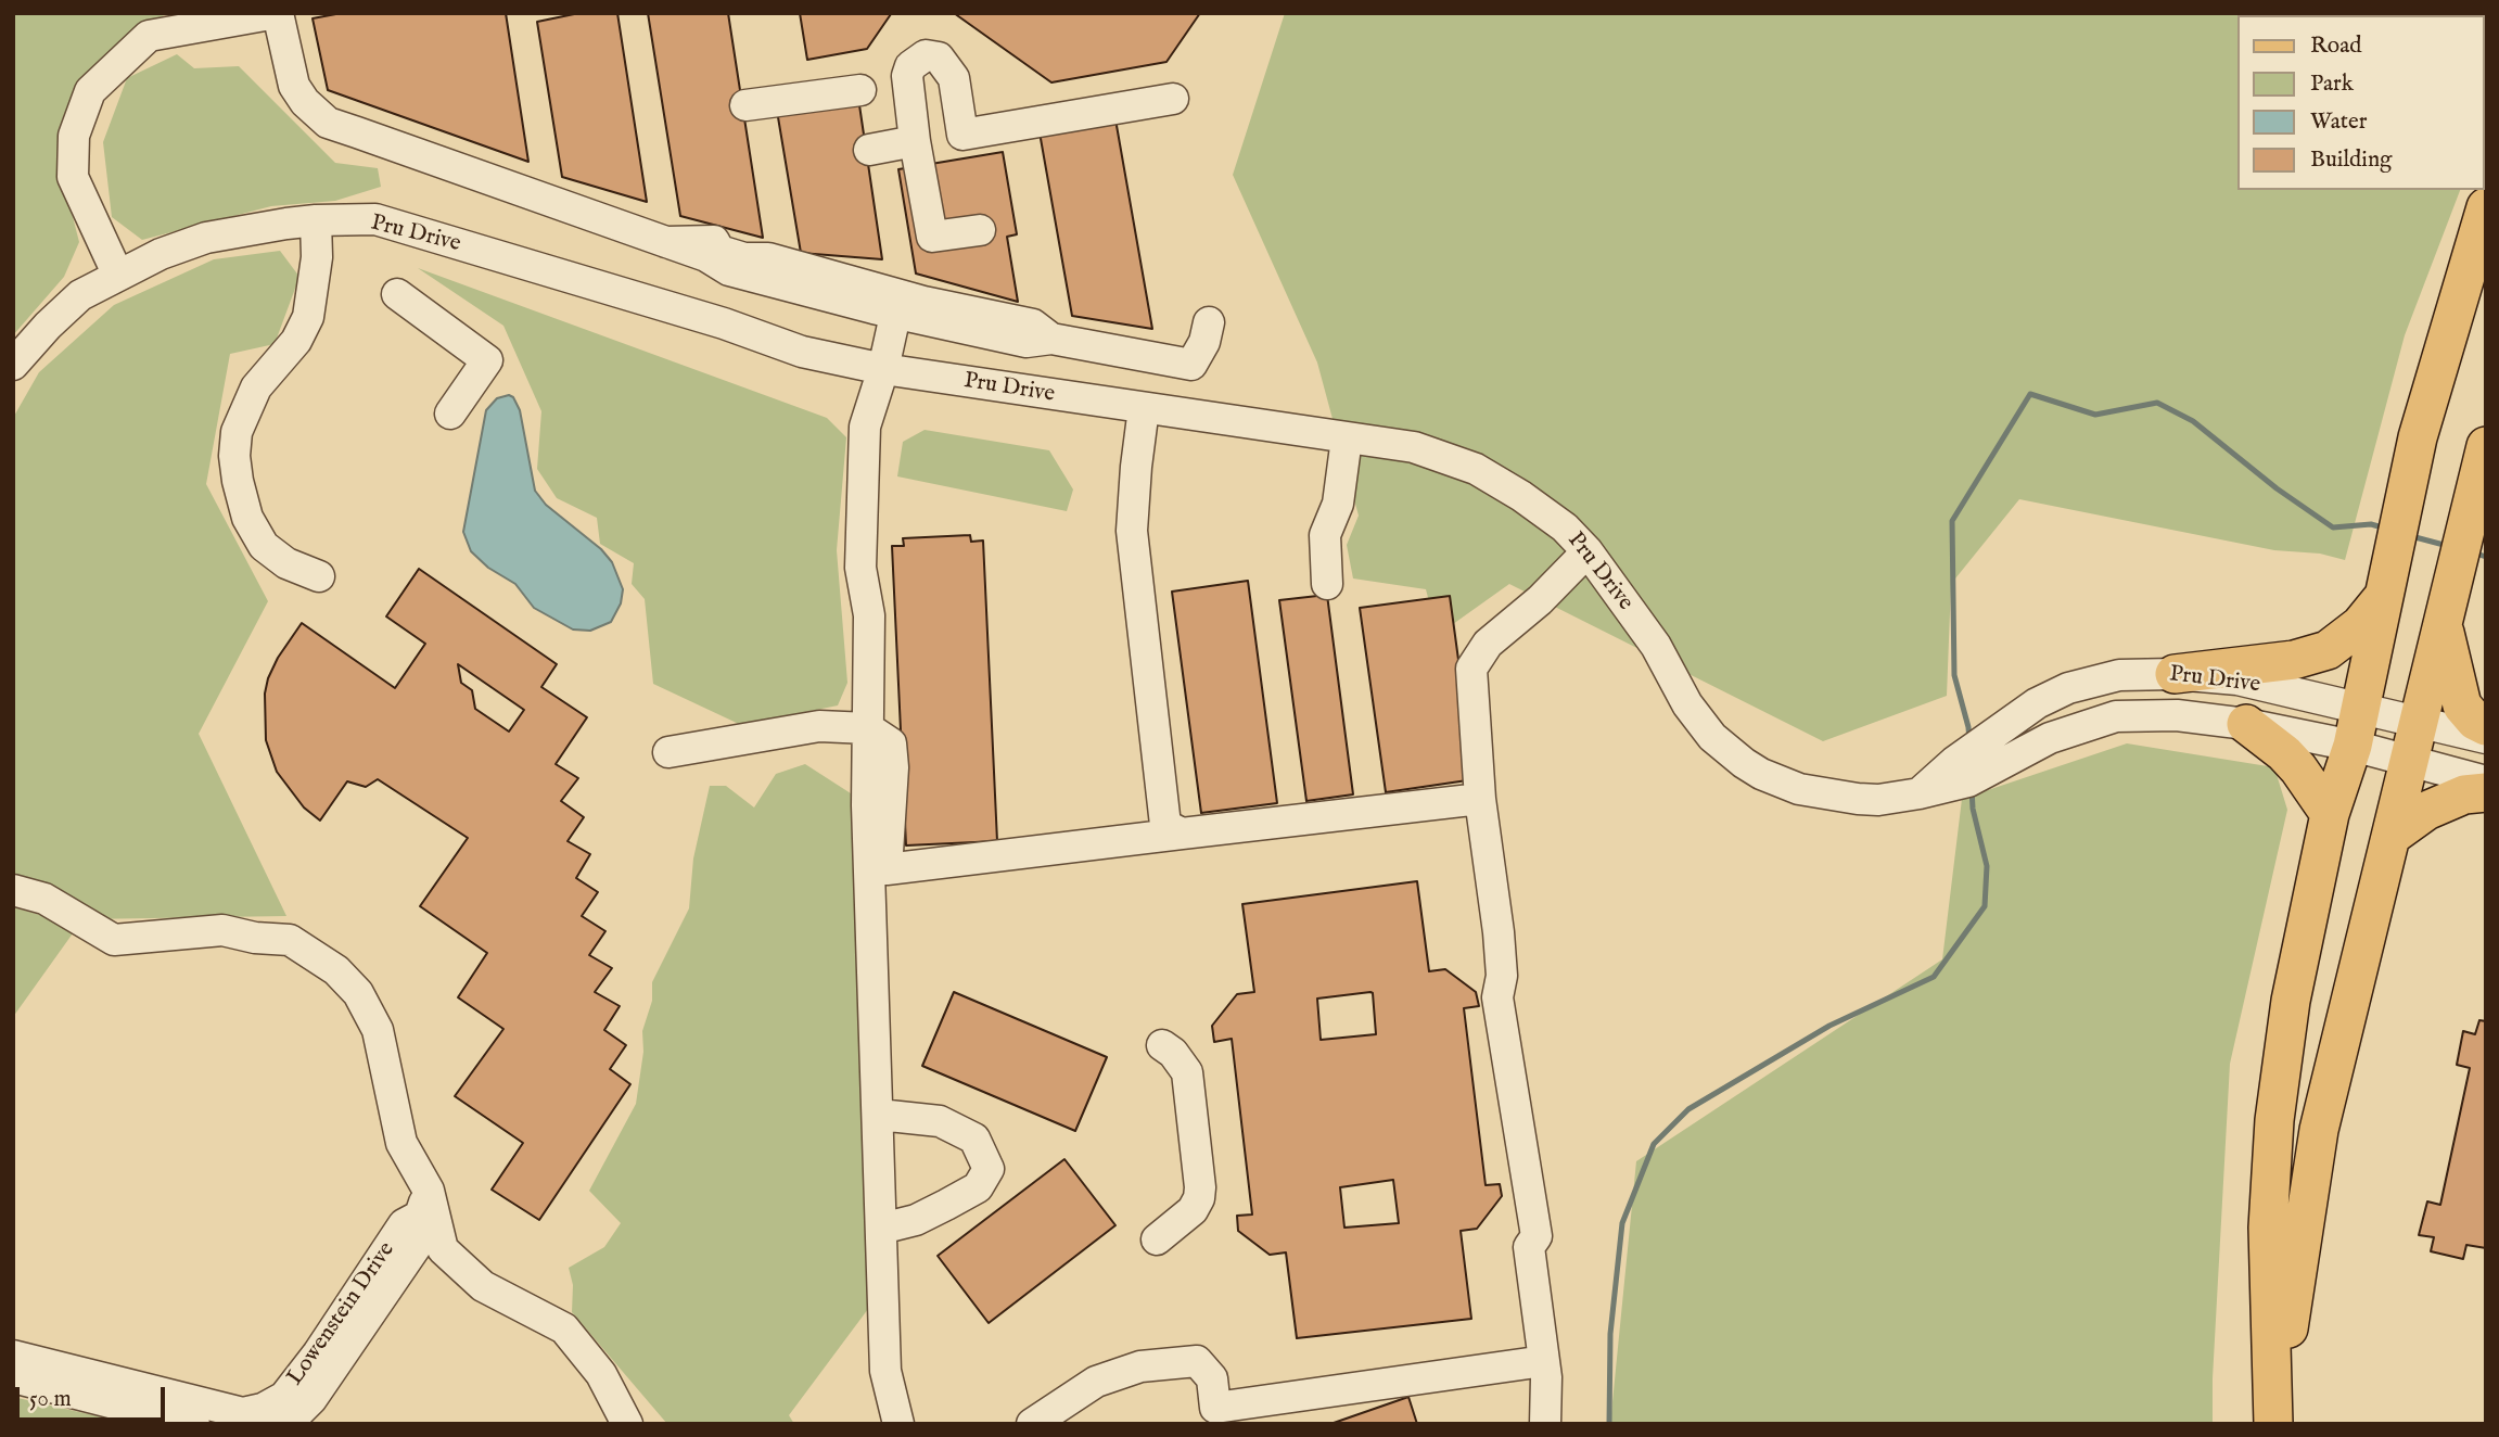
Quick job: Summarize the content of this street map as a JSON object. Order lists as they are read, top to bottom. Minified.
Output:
{"streets":{"street":["Pru Drive","Lowenstein Drive"]},"legend":["Road","Park","Water","Building"],"scale_bar":"50 m"}
